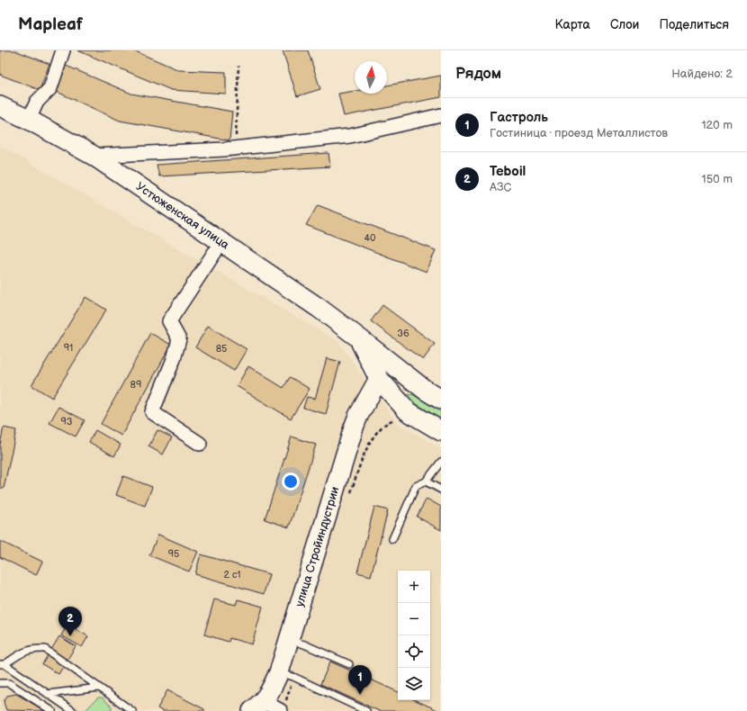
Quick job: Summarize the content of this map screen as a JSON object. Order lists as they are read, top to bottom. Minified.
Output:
{"streets":{"main road":["Устюженская улица","улица Стройиндустрии"]},"crossings":[["Устюженская улица","улица Стройиндустрии"]],"house_numbers":["40","36","91","85","89","93","95","2 с1"],"north":"top","page":{"header":"Mapleaf","nav":["Карта","Слои","Поделиться"],"heading":["Рядом","Найдено: 2"],"list":[{"mark":"1","name":"Гастроль","note":"Гостиница · проезд Металлистов","value":"120 m"},{"mark":"2","name":"Teboil","note":"АЗС","value":"150 m"}],"map_buttons":["+","−"],"pins":["2","1"]}}
